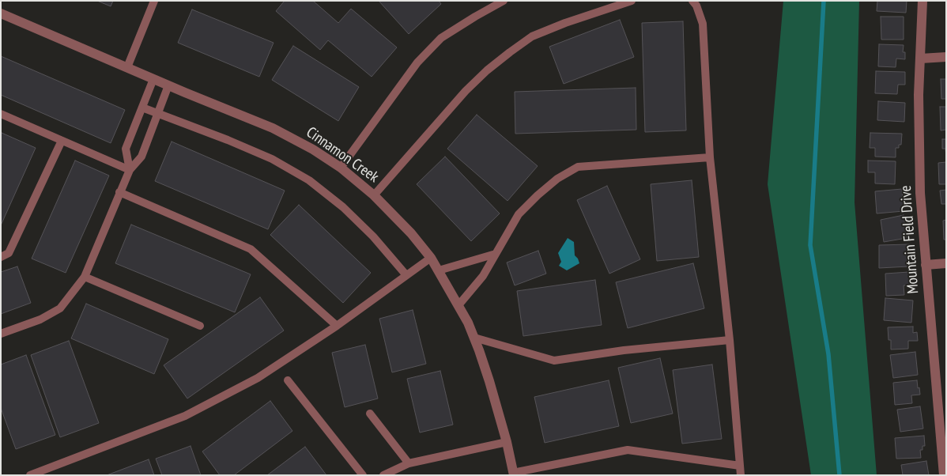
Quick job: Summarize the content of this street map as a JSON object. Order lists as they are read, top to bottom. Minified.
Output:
{"streets":{"street":["Cinnamon Creek","Mountain Field Drive"]}}
